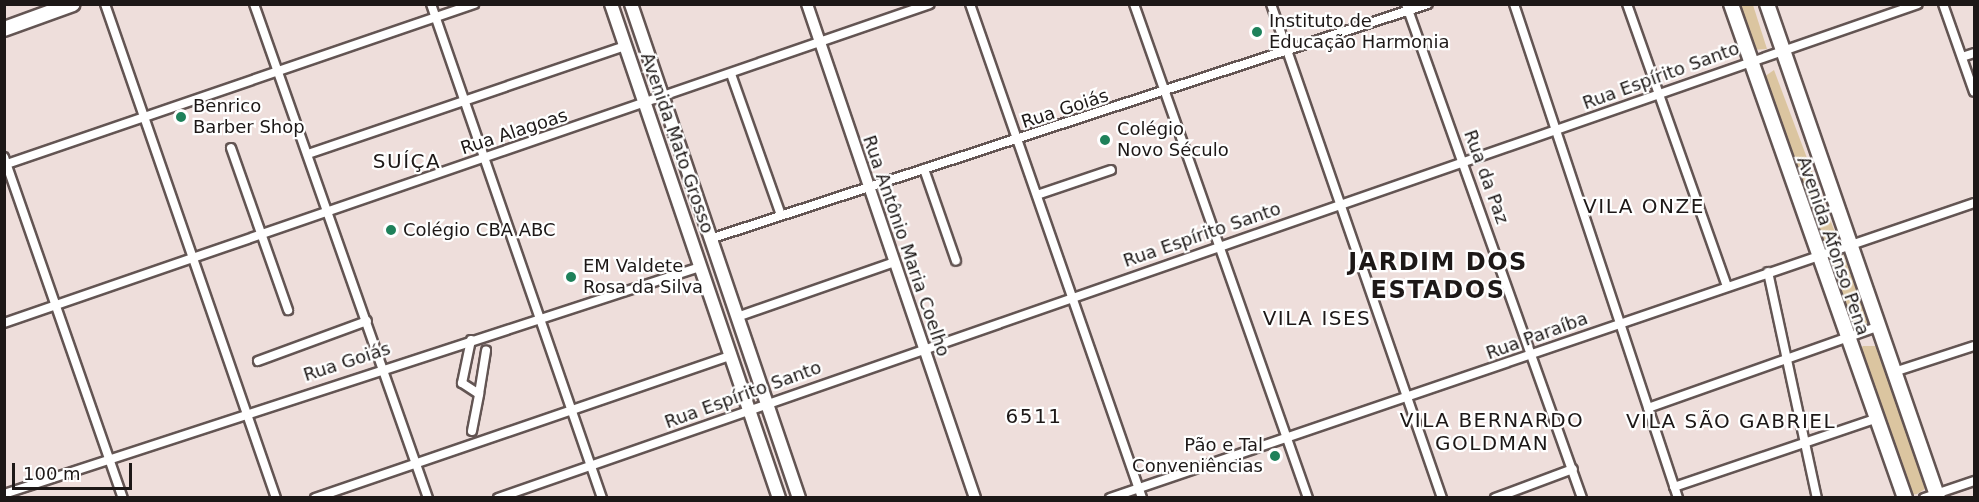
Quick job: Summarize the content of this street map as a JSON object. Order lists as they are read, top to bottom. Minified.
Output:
{"streets":{"main road":["Avenida Mato Grosso","Avenida Afonso Pena"],"street":["Rua Espírito Santo","Rua Goiás","Rua Alagoas","Rua da Paz","Rua Antônio Maria Coelho","Rua Paraíba"]},"crossings":[["Rua Espírito Santo","Avenida Mato Grosso"],["Rua Espírito Santo","Rua da Paz"],["Rua Espírito Santo","Rua Antônio Maria Coelho"],["Rua Espírito Santo","Avenida Afonso Pena"],["Rua Goiás","Avenida Mato Grosso"],["Rua Goiás","Rua da Paz"],["Rua Goiás","Rua Antônio Maria Coelho"],["Rua Alagoas","Avenida Mato Grosso"],["Rua Alagoas","Rua Antônio Maria Coelho"],["Rua da Paz","Rua Paraíba"],["Avenida Afonso Pena","Rua Paraíba"]],"districts":["SUÍÇA","VILA ONZE","JARDIM DOS ESTADOS","VILA ISES","6511","VILA BERNARDO GOLDMAN","VILA SÃO GABRIEL"],"places":["Instituto de Educação Harmonia","Benrico Barber Shop","Colégio Novo Século","Colégio CBA ABC","EM Valdete Rosa da Silva","Pão e Tal Conveniências"],"scale_bar":"100 m"}
